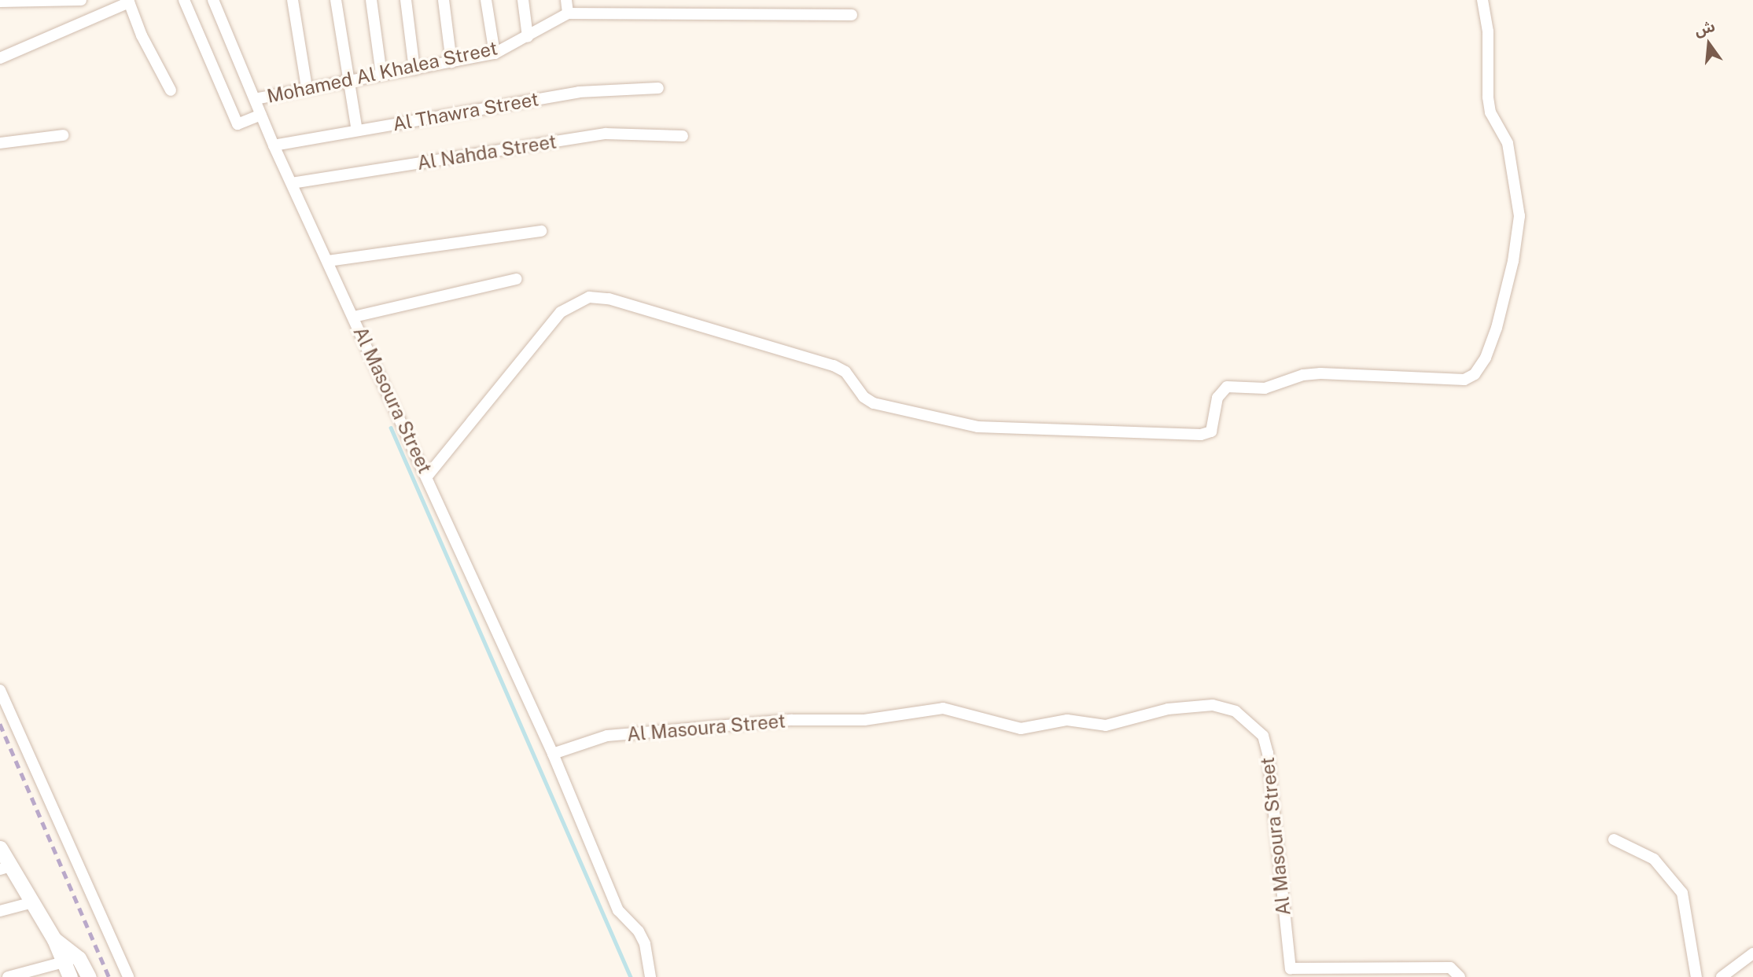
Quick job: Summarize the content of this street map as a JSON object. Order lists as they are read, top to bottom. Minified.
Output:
{"streets":{"street":["Mohamed Al Khalea Street","Al Thawra Street","Al Nahda Street","Al Masoura Street"]},"crossings":[["Mohamed Al Khalea Street","Al Masoura Street"],["Al Thawra Street","Al Masoura Street"],["Al Nahda Street","Al Masoura Street"]],"north":"top"}
